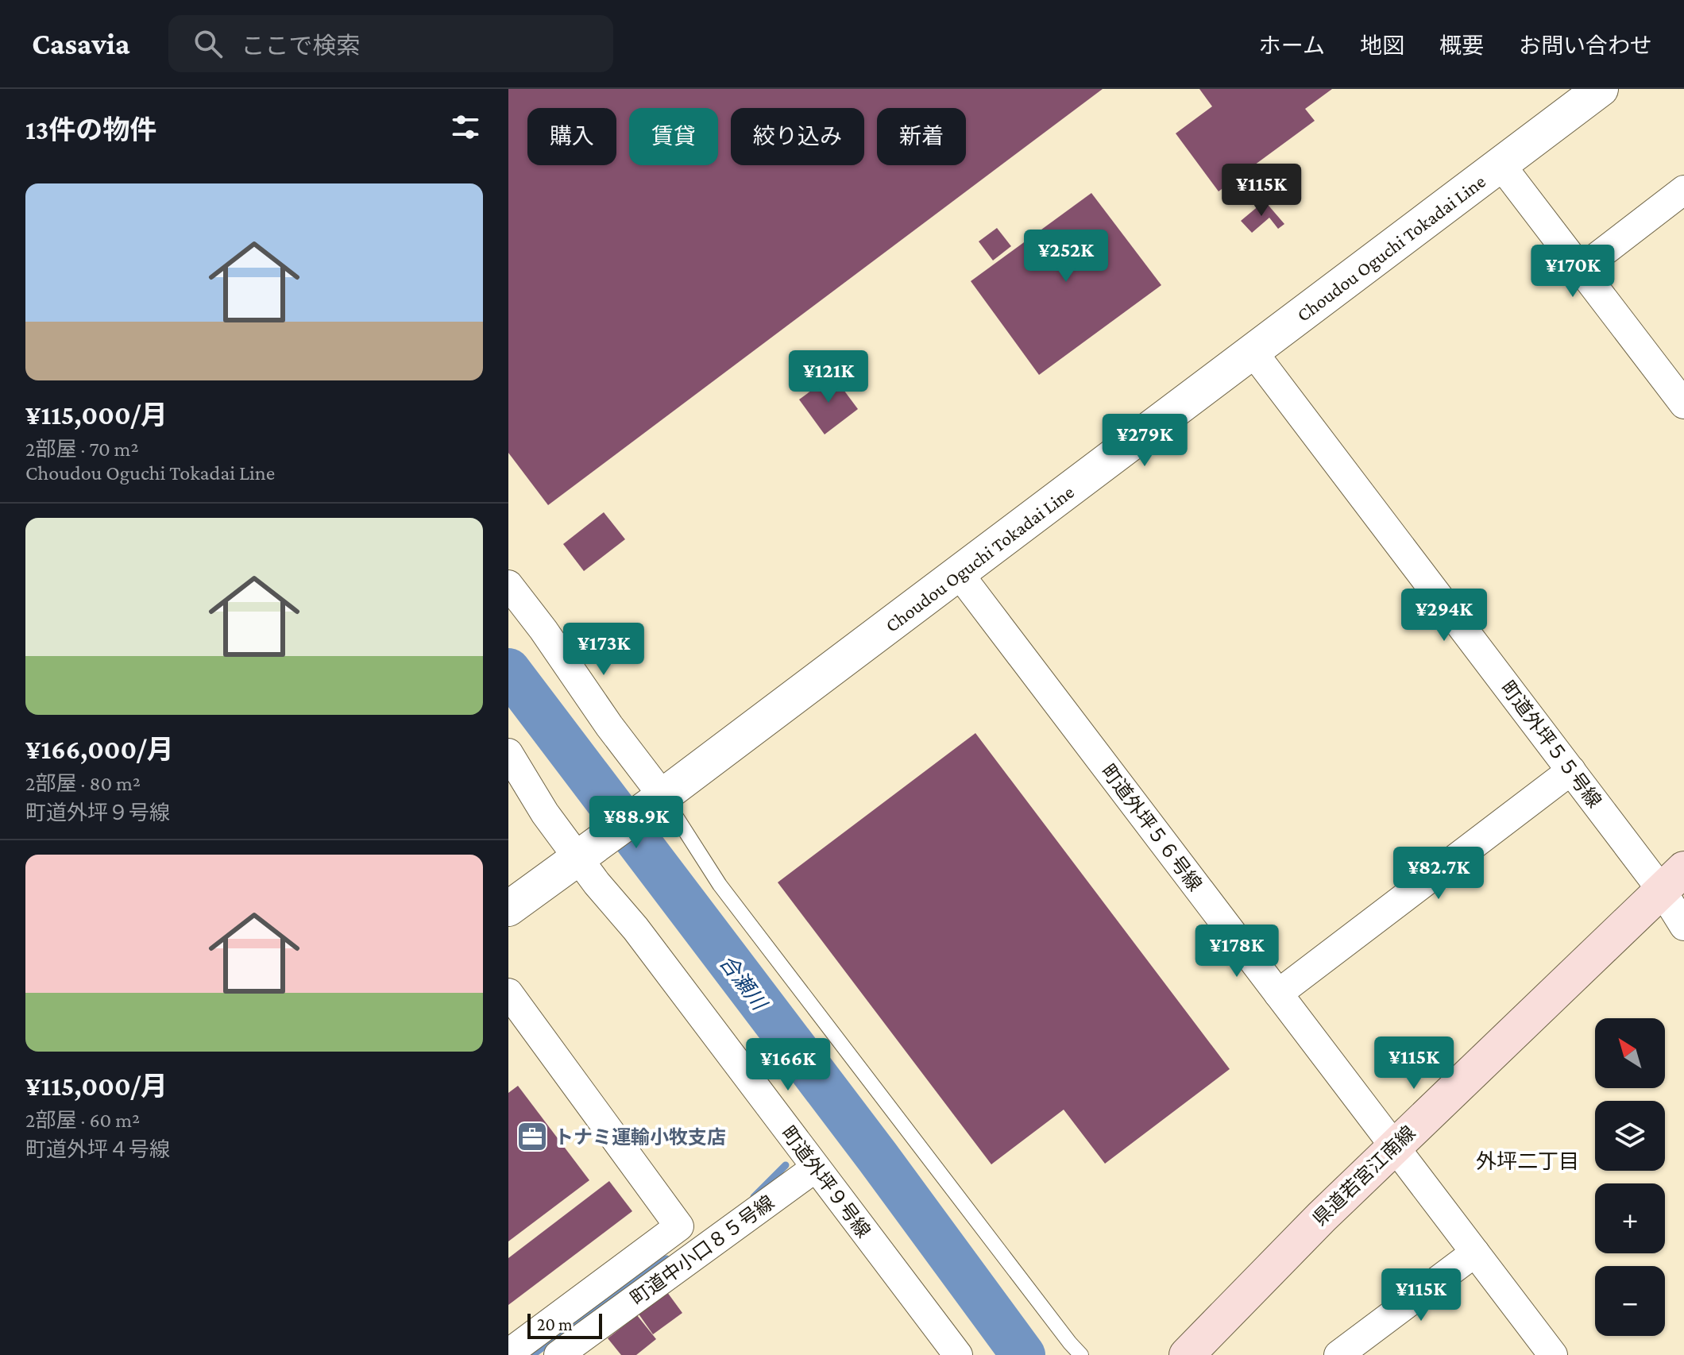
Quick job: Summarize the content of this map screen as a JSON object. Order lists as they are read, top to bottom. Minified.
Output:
{"streets":{"main road":["県道若宮江南線"],"street":["Choudou Oguchi Tokadai Line","町道外坪５５号線","町道外坪５６号線","町道外坪９号線","町道中小口８５号線"]},"crossings":[["Choudou Oguchi Tokadai Line","町道外坪５５号線"],["Choudou Oguchi Tokadai Line","町道外坪５６号線"],["Choudou Oguchi Tokadai Line","町道外坪９号線"],["町道外坪５５号線","県道若宮江南線"],["町道外坪５６号線","県道若宮江南線"],["町道外坪９号線","町道中小口８５号線"]],"districts":["外坪二丁目"],"water":["合瀬川"],"places":{"office":["トナミ運輸小牧支店"]},"scale_bar":"20 m","north":"top left","page":{"header":"Casavia","search":"ここで検索","nav":["ホーム","地図","概要","お問い合わせ"],"heading":"13件の物件","chip":["購入","賃貸","絞り込み","新着"],"price":["¥115K","¥252K","¥170K","¥121K","¥279K","¥294K","¥173K","¥88.9K","¥82.7K","¥178K","¥115K","¥166K","¥115K"],"list":[{"name":"¥115,000/月","note":"2部屋 · 70 m² · Choudou Oguchi Tokadai Line"},{"name":"¥166,000/月","note":"2部屋 · 80 m² · 町道外坪９号線"},{"name":"¥115,000/月","note":"2部屋 · 60 m² · 町道外坪４号線"}],"map_buttons":["+","−"],"scale":"20 m"}}
